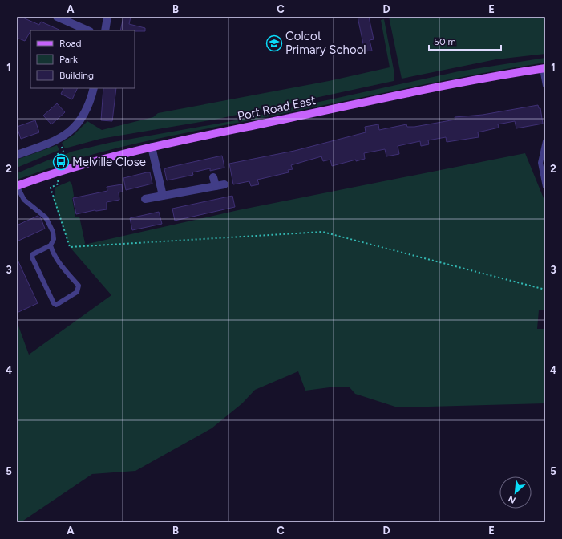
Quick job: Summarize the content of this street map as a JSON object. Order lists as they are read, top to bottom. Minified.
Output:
{"streets":{"main road":["Port Road East"]},"places":{"school or university":["Colcot Primary School"],"bus stop":["Melville Close"]},"legend":["Road","Park","Building"],"scale_bar":"50 m","north":"bottom left","grid":{"columns":["A","B","C","D","E"],"rows":["1","2","3","4","5"]}}
